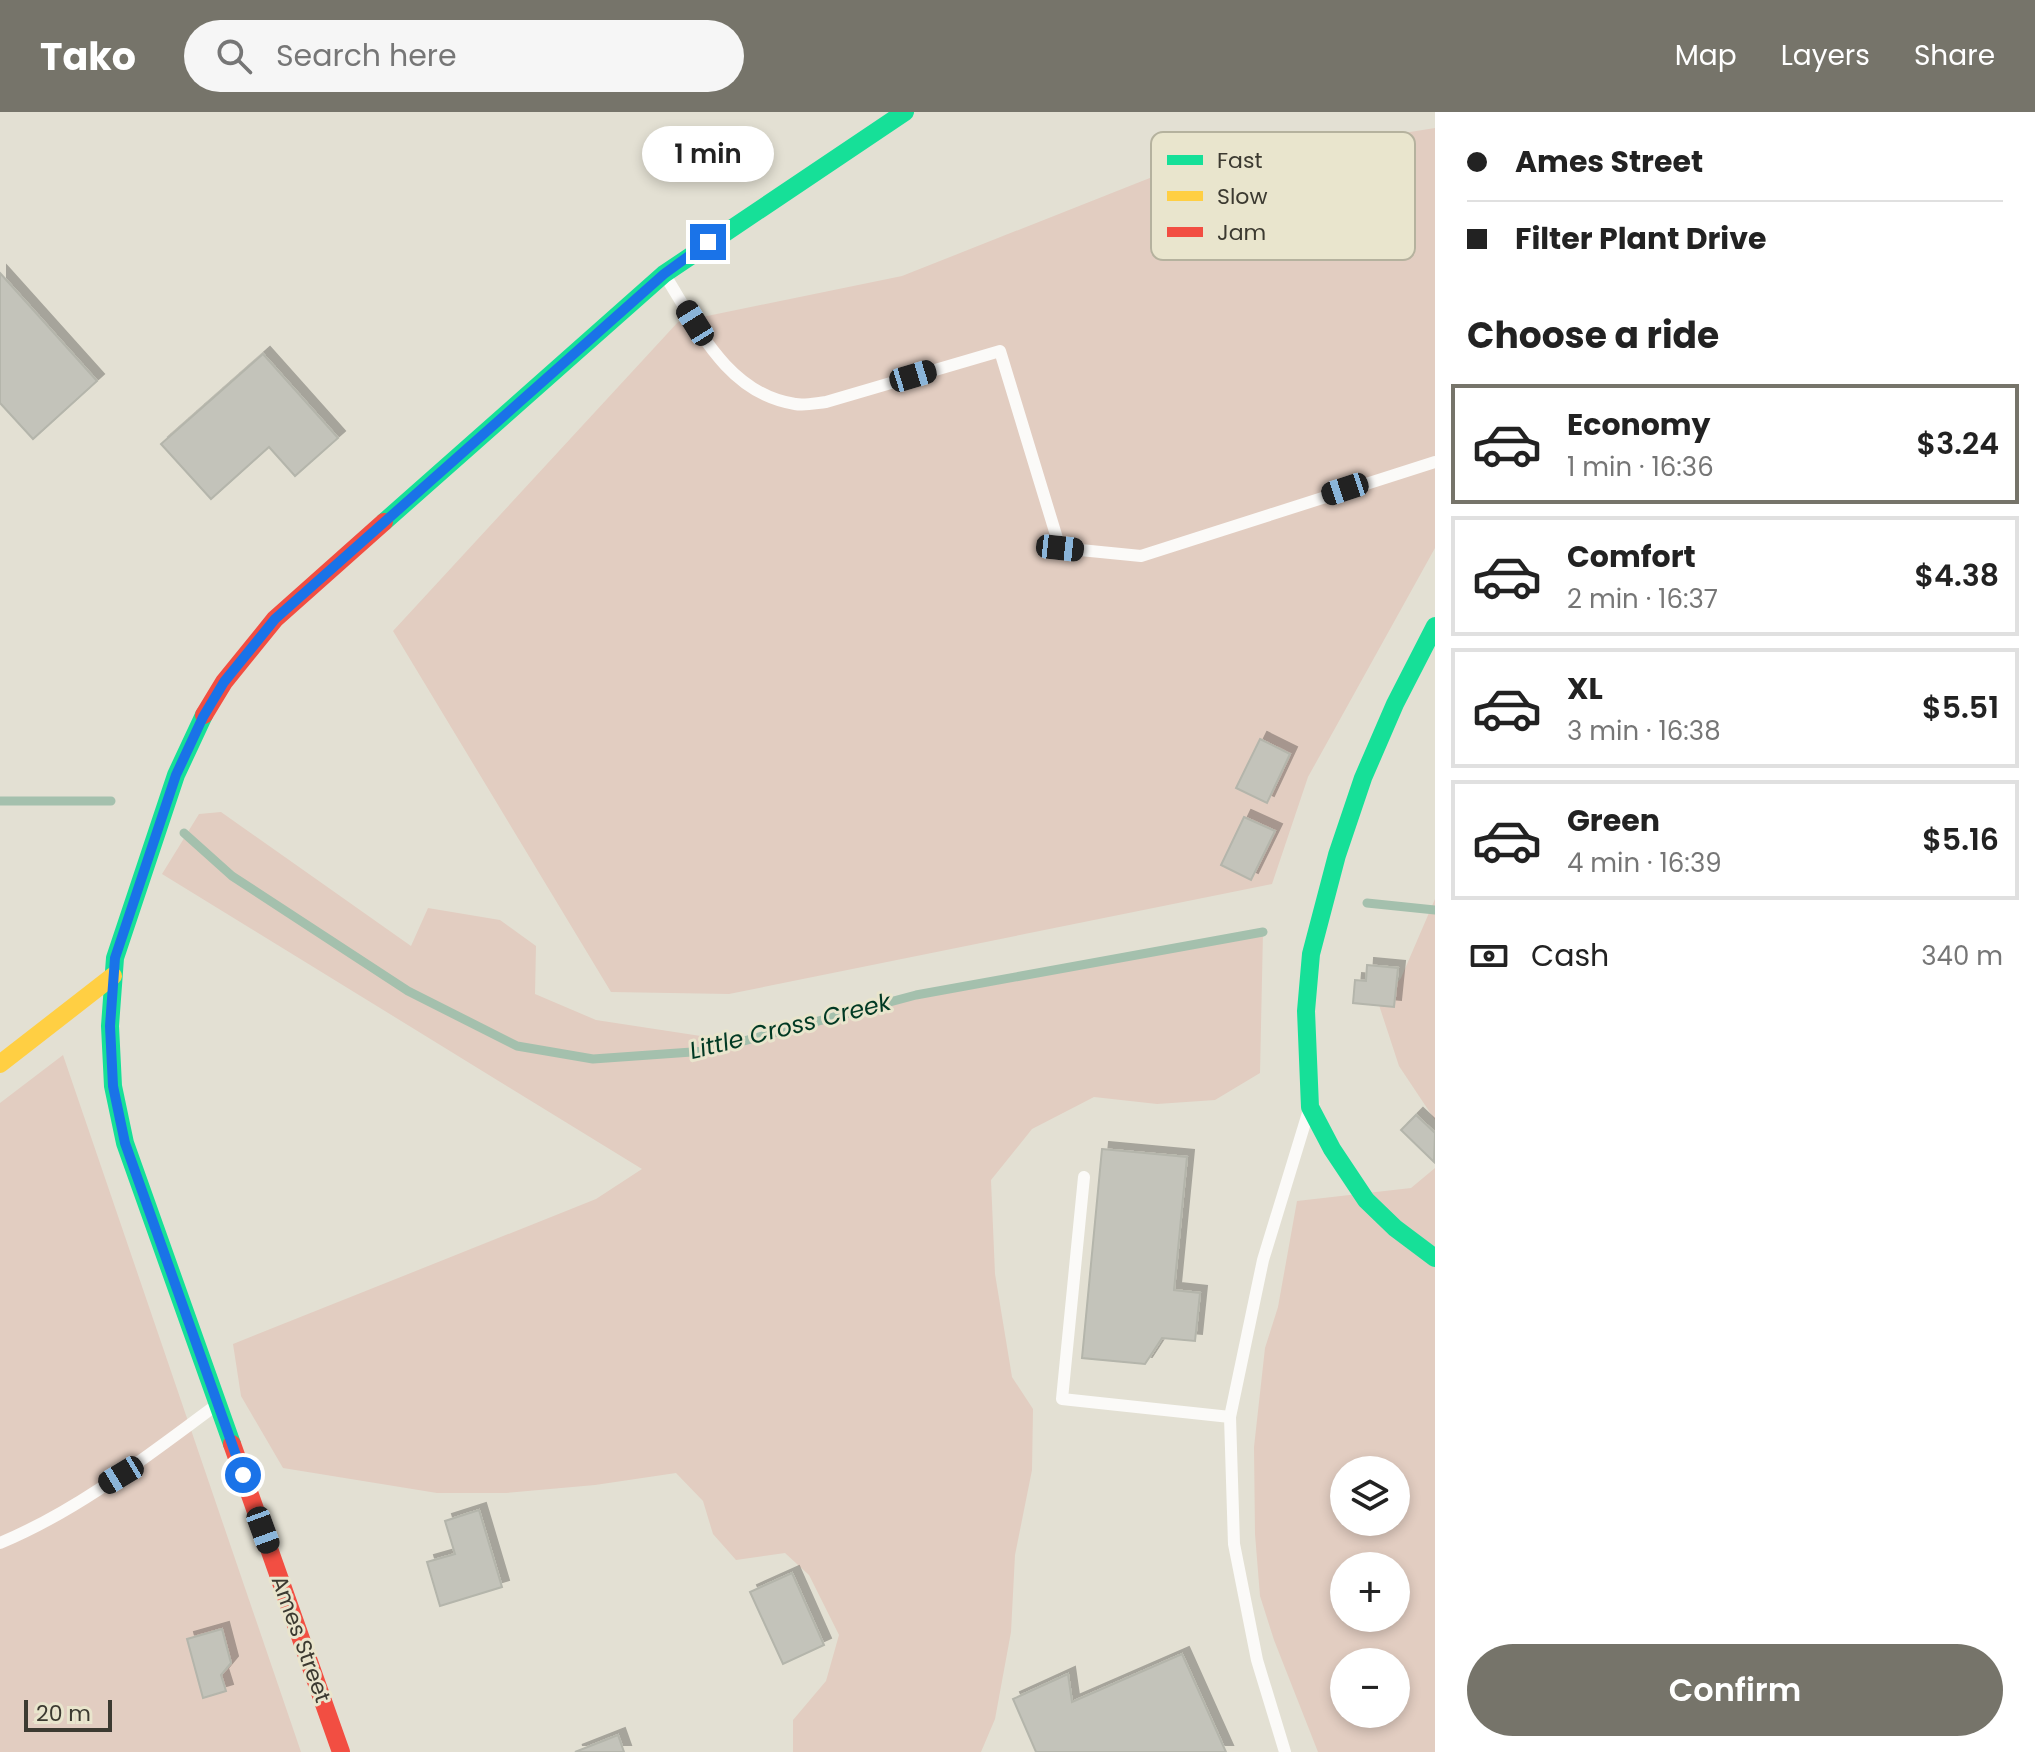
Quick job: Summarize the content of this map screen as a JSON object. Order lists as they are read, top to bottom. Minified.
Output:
{"streets":{"street":["Ames Street"]},"water":["Little Cross Creek"],"legend":["Fast","Slow","Jam"],"scale_bar":"20 m","page":{"header":"Tako","search":"Search here","nav":["Map","Layers","Share"],"banner":["Ames Street","Filter Plant Drive"],"bubble":"1 min","heading":"Choose a ride","list":[{"name":"Economy","note":"1 min · 16:36","value":"$3.24"},{"name":"Comfort","note":"2 min · 16:37","value":"$4.38"},{"name":"XL","note":"3 min · 16:38","value":"$5.51"},{"name":"Green","note":"4 min · 16:39","value":"$5.16"}],"pay":["Cash","340 m"],"map_buttons":["+","−"],"buttons":"Confirm","scale":"20 m"}}
